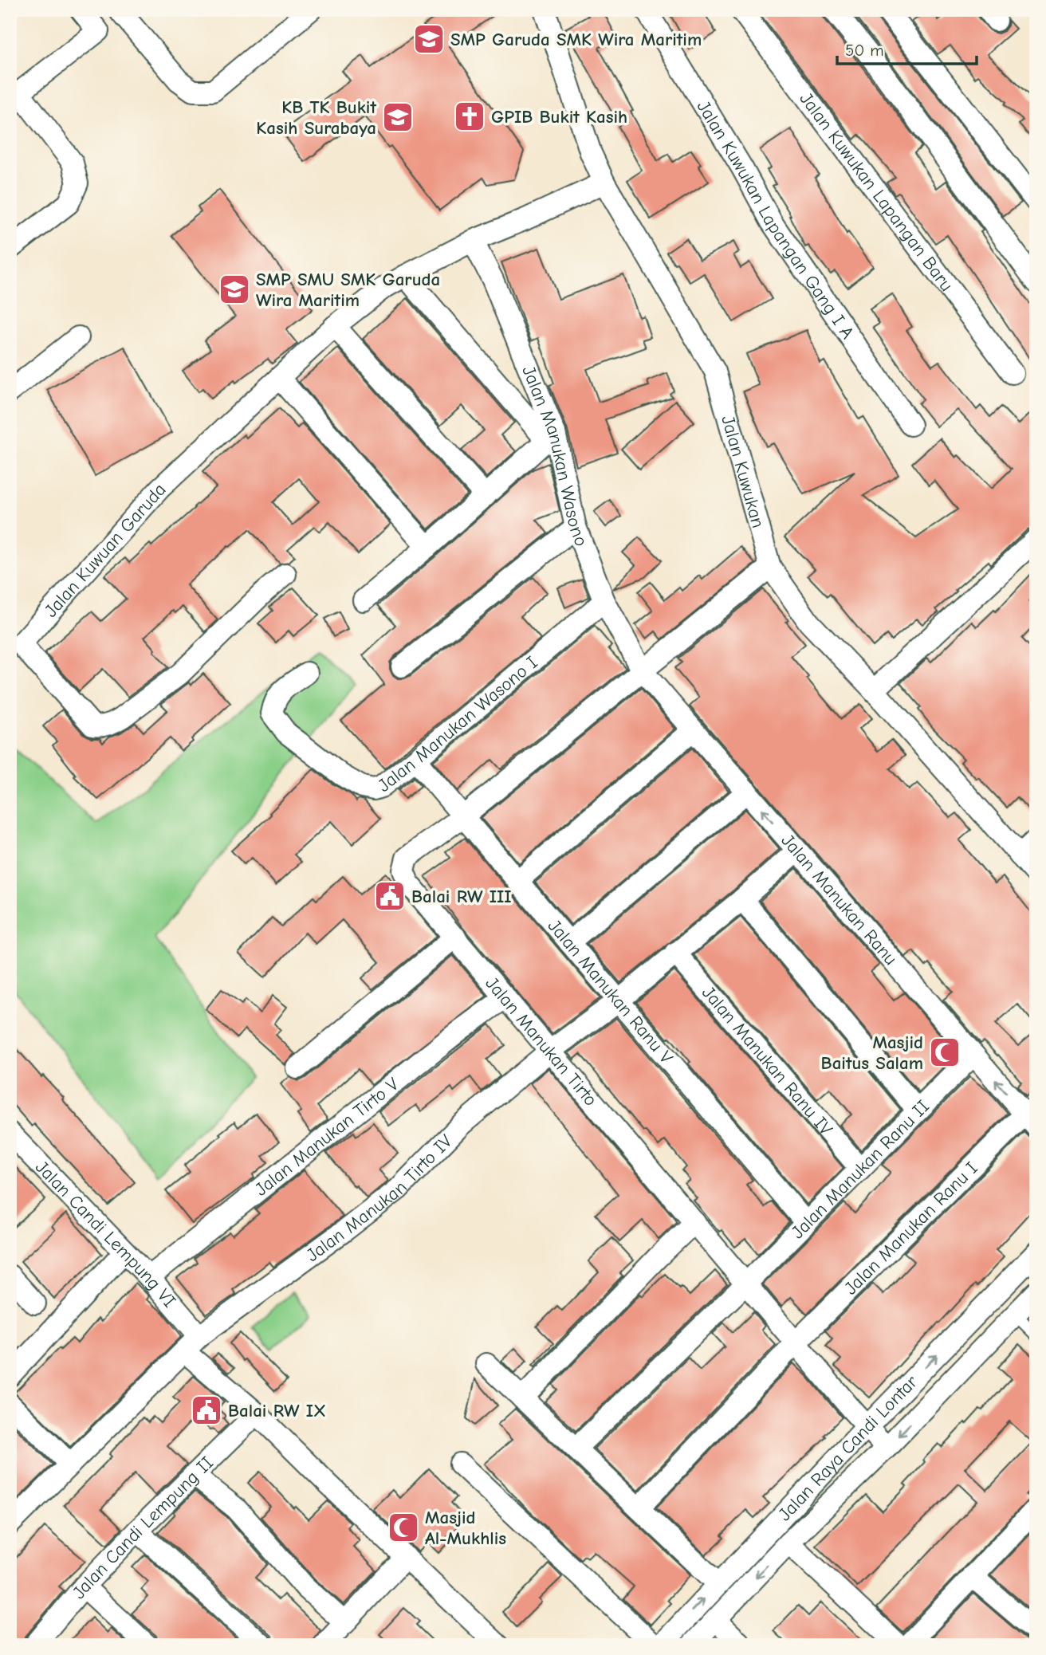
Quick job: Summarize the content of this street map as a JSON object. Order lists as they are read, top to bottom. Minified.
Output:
{"streets":{"street":["Jalan Kuwukan Lapangan Baru","Jalan Kuwukan Lapangan Gang I A","Jalan Manukan Wasono","Jalan Kuwukan","Jalan Kuwuan Garuda","Jalan Manukan Wasono I","Jalan Manukan Ranu","Jalan Manukan Ranu V","Jalan Manukan Tirto","Jalan Manukan Ranu IV","Jalan Manukan Tirto V","Jalan Manukan Ranu II","Jalan Manukan Tirto IV","Jalan Manukan Ranu I","Jalan Candi Lempung VI","Jalan Raya Candi Lontar","Jalan Candi Lempung II"]},"crossings":[["Jalan Manukan Wasono","Jalan Kuwuan Garuda"],["Jalan Manukan Wasono","Jalan Manukan Wasono I"],["Jalan Manukan Wasono","Jalan Manukan Ranu"],["Jalan Manukan Wasono","Jalan Manukan Tirto"],["Jalan Kuwukan","Jalan Kuwuan Garuda"],["Jalan Kuwukan","Jalan Manukan Tirto"],["Jalan Manukan Wasono I","Jalan Manukan Ranu V"],["Jalan Manukan Ranu","Jalan Manukan Tirto"],["Jalan Manukan Ranu","Jalan Manukan Ranu II"],["Jalan Manukan Ranu","Jalan Manukan Tirto IV"],["Jalan Manukan Ranu","Jalan Manukan Ranu I"],["Jalan Manukan Ranu V","Jalan Manukan Tirto"],["Jalan Manukan Ranu V","Jalan Manukan Ranu II"],["Jalan Manukan Ranu V","Jalan Manukan Tirto IV"],["Jalan Manukan Tirto","Jalan Manukan Tirto V"],["Jalan Manukan Tirto","Jalan Manukan Ranu II"],["Jalan Manukan Tirto","Jalan Manukan Tirto IV"],["Jalan Manukan Tirto","Jalan Manukan Ranu I"],["Jalan Manukan Tirto","Jalan Raya Candi Lontar"],["Jalan Manukan Ranu IV","Jalan Manukan Ranu II"],["Jalan Manukan Ranu IV","Jalan Manukan Tirto IV"],["Jalan Manukan Tirto V","Jalan Candi Lempung VI"],["Jalan Manukan Tirto IV","Jalan Candi Lempung VI"]],"places":{"school or university":["SMP Garuda SMK Wira Maritim","KB TK Bukit Kasih Surabaya","SMP SMU SMK Garuda Wira Maritim"],"church":["GPIB Bukit Kasih"],"public building":["Balai RW III","Balai RW IX"],"mosque":["Masjid Baitus Salam","Masjid Al-Mukhlis"]},"scale_bar":"50 m"}
